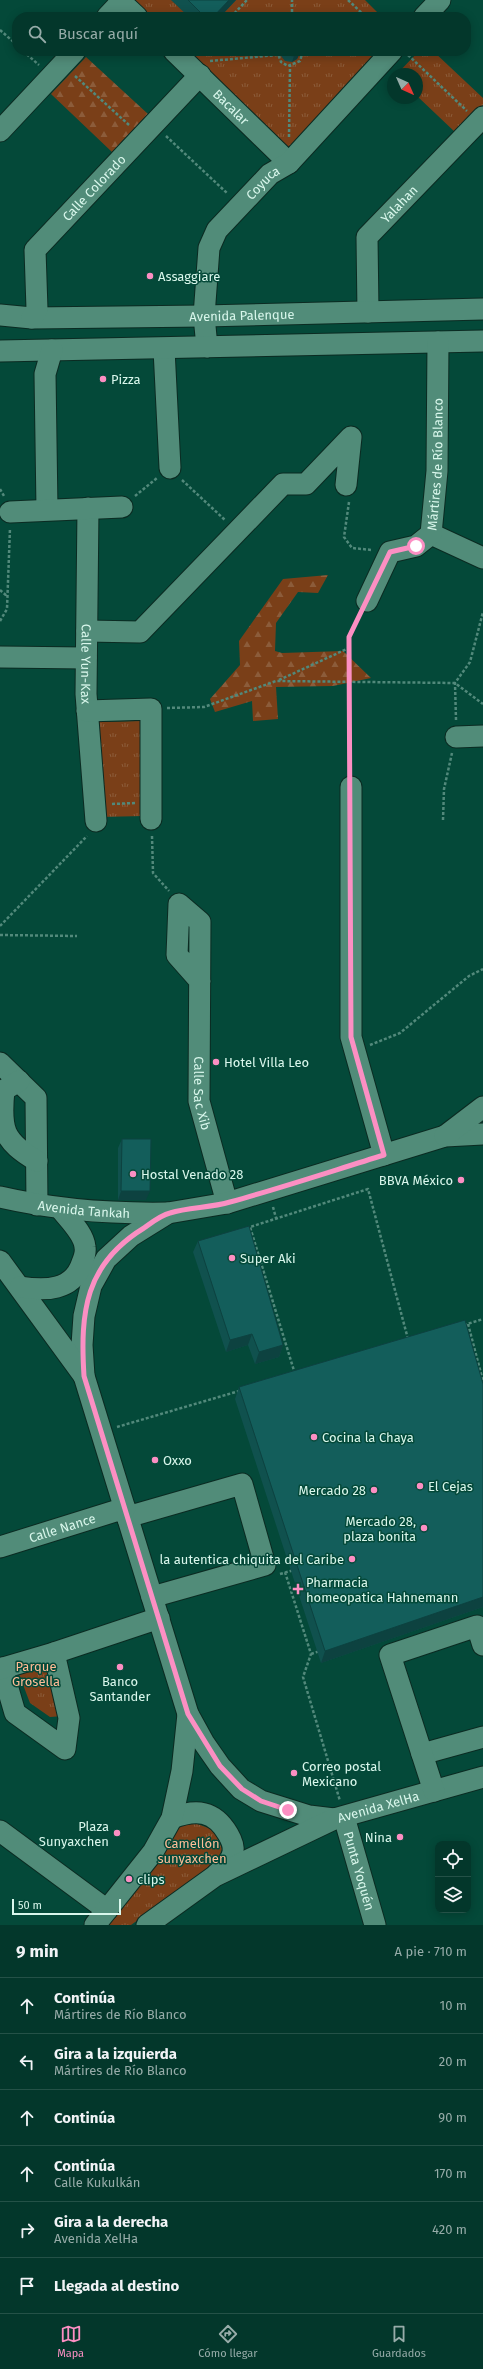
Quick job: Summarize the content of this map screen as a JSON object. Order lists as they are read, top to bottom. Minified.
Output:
{"streets":{"street":["Bacalar","Coyuca","Calle Colorado","Yalahan","Avenida Palenque","Mártires de Río Blanco","Calle Yun-Kax","Calle Sac Xib","Avenida Tankah","Calle Nance","Avenida XelHa","Punta Yoquén"]},"crossings":[["Bacalar","Coyuca"],["Bacalar","Calle Colorado"],["Coyuca","Avenida Palenque"],["Calle Colorado","Avenida Palenque"],["Yalahan","Avenida Palenque"],["Calle Sac Xib","Avenida XelHa"],["Avenida Tankah","Avenida XelHa"],["Calle Nance","Avenida XelHa"],["Avenida XelHa","Punta Yoquén"]],"parks":["Parque Grosella","Camellón sunyaxchen"],"places":{"other":["Assaggiare","Pizza","Hotel Villa Leo","Hostal Venado 28","BBVA México","Super Aki","Cocina la Chaya","Oxxo","El Cejas","Mercado 28","Mercado 28, plaza bonita","la autentica chiquita del Caribe","Banco Santander","Correo postal Mexicano","Plaza Sunyaxchen","Nina","clips"],"health":["Pharmacia homeopatica Hahnemann"]},"scale_bar":"50 m","north":"bottom right","page":{"search":"Buscar aquí","scale":"50 m","heading":["9 min","A pie · 710 m"],"list":[["Continúa","Mártires de Río Blanco","10 m"],["Gira a la izquierda","Mártires de Río Blanco","20 m"],["Continúa","90 m"],["Continúa","Calle Kukulkán","170 m"],["Gira a la derecha","Avenida XelHa","420 m"],"Llegada al destino"],"nav":["Mapa","Cómo llegar","Guardados"]}}
